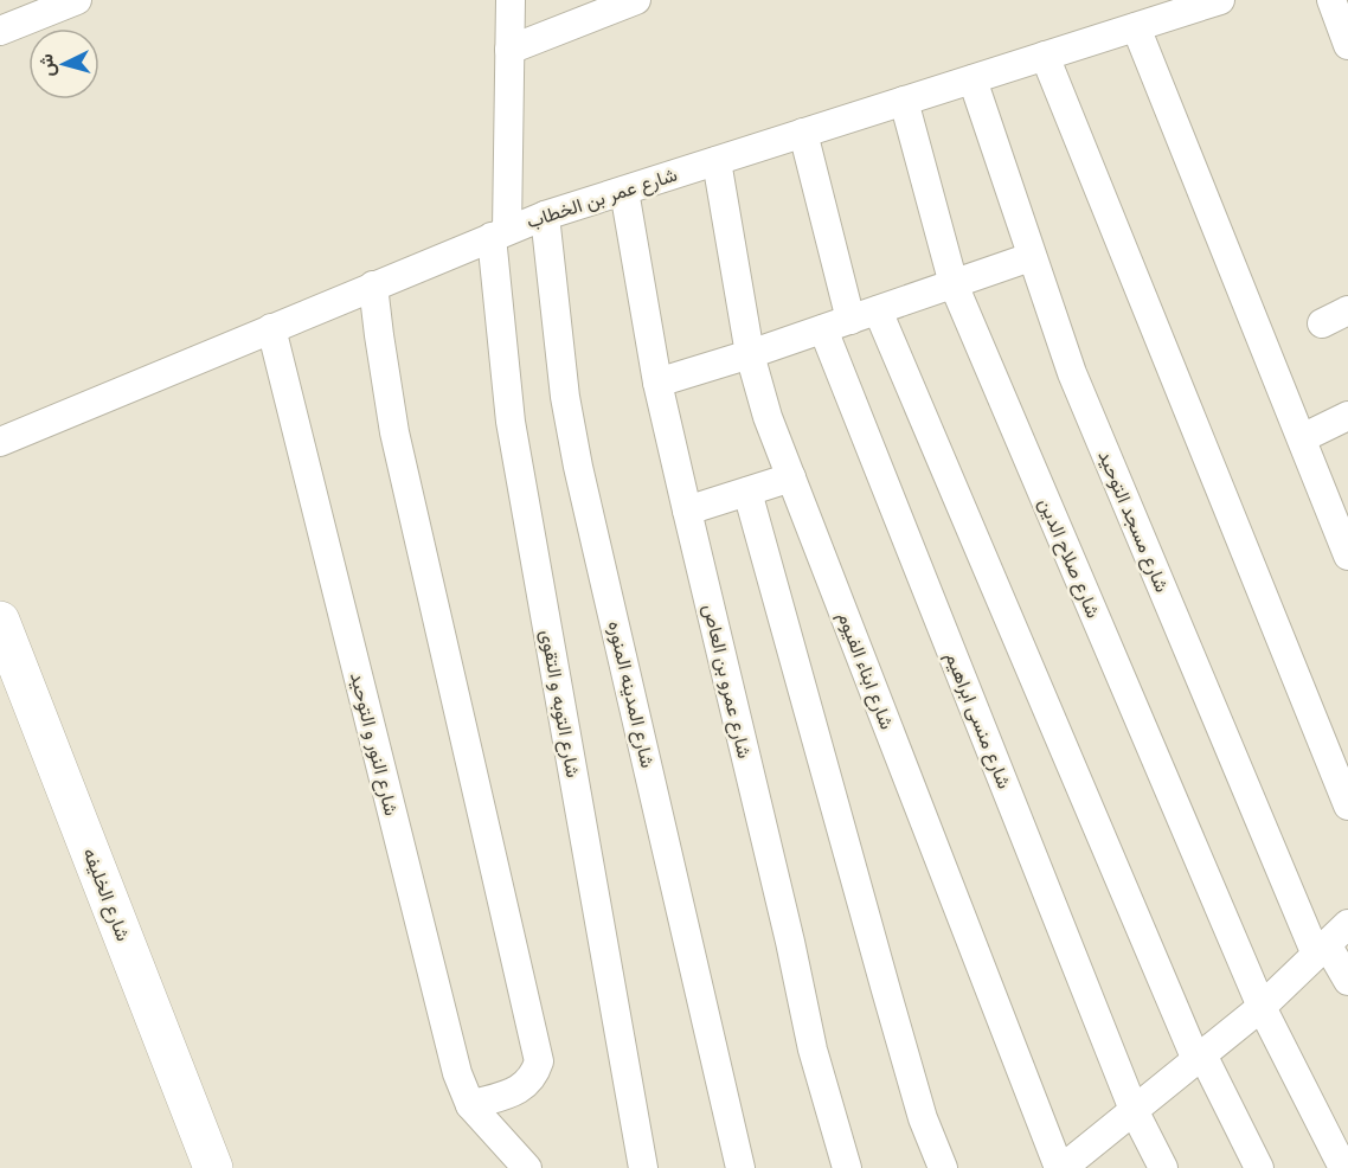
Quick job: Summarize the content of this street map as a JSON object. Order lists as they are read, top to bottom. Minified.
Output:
{"streets":{"main road":["شارع الخليفه"],"street":["شارع عمر بن الخطاب","شارع مسجد التوحيد","شارع صلاح الدين","شارع ابناء الفيوم","شارع عمرو بن العاص","شارع المدينه المنوره","شارع التوبه و التقوى","شارع منسى ابراهيم","شارع النور و التوحيد"]},"crossings":[["شارع عمر بن الخطاب","شارع مسجد التوحيد"],["شارع عمر بن الخطاب","شارع صلاح الدين"],["شارع عمر بن الخطاب","شارع ابناء الفيوم"],["شارع عمر بن الخطاب","شارع عمرو بن العاص"],["شارع عمر بن الخطاب","شارع المدينه المنوره"],["شارع عمر بن الخطاب","شارع التوبه و التقوى"],["شارع عمر بن الخطاب","شارع النور و التوحيد"]],"north":"left"}
